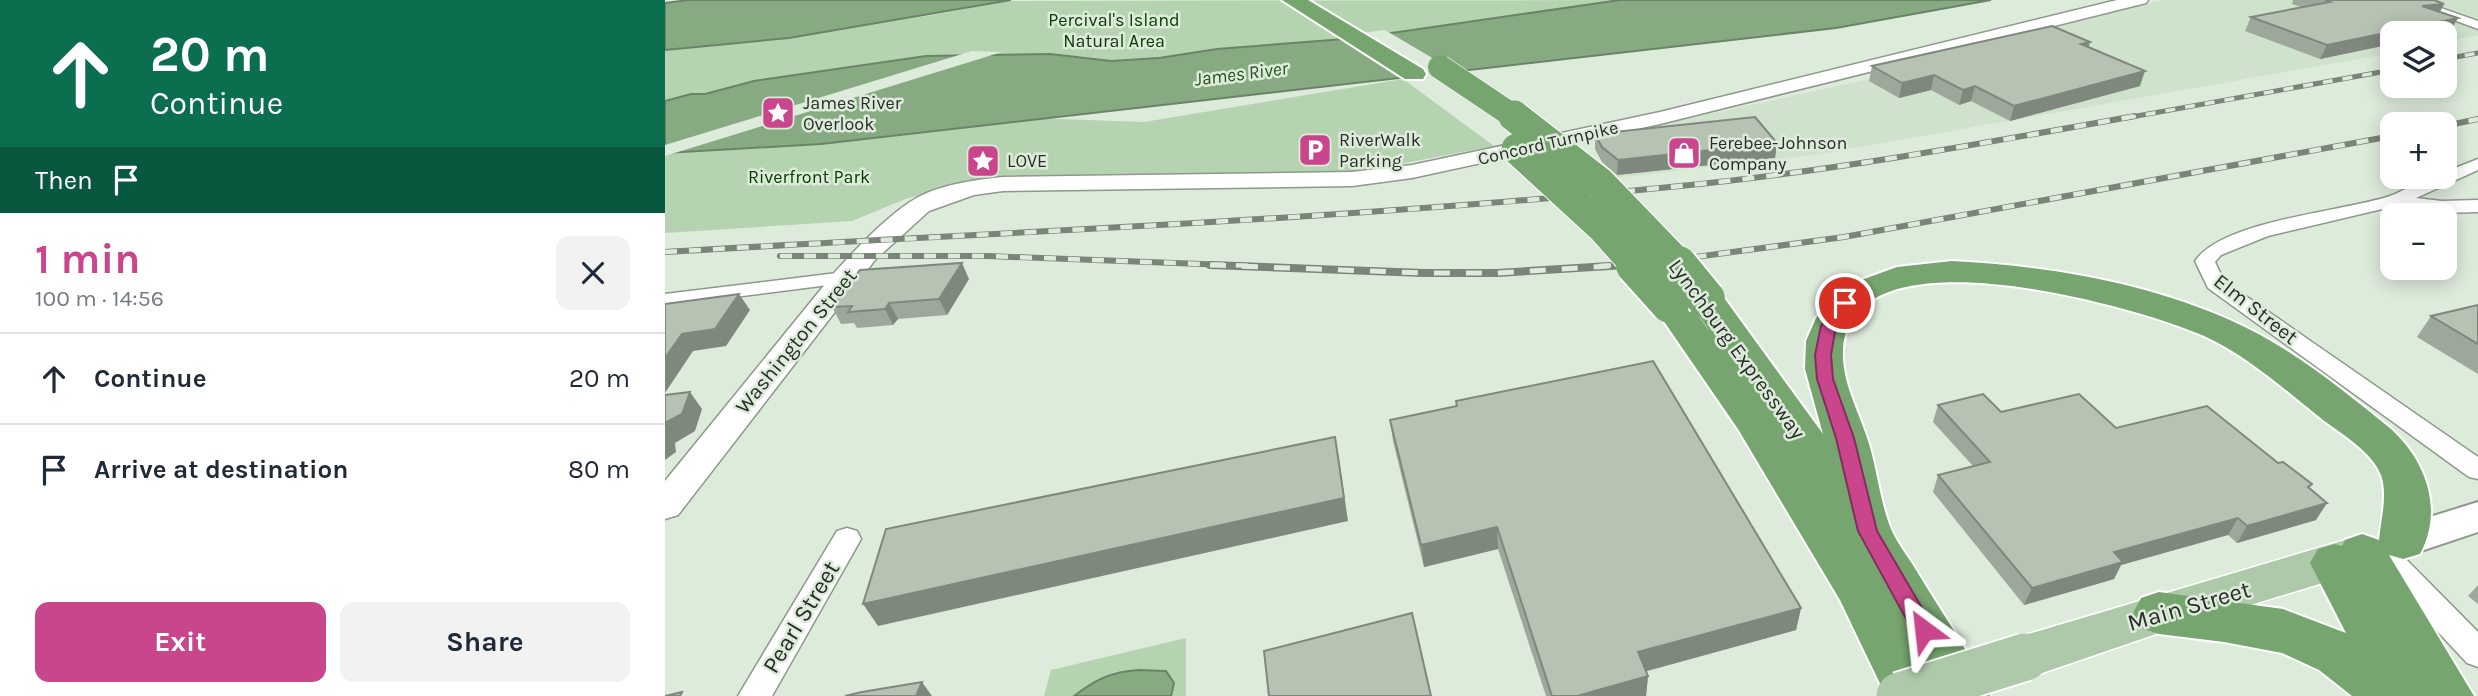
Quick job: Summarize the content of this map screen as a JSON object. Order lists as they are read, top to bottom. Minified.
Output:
{"streets":{"highway":["Lynchburg Expressway"],"main road":["Main Street"],"street":["Concord Turnpike","Elm Street","Washington Street","Pearl Street"]},"crossings":[["Concord Turnpike","Washington Street"]],"water":["James River"],"parks":["Percival's Island Natural Area","Riverfront Park"],"places":{"place":["James River Overlook","LOVE"],"parking":["RiverWalk Parking"],"shop":["Ferebee-Johnson Company"]},"page":{"turn":["20 m","Continue"],"map_buttons":["+","−"],"then":"Then","heading":["1 min","100 m · 14:56"],"list":[{"name":"Continue","value":"20 m"},{"name":"Arrive at destination","value":"80 m"}],"buttons":["Exit","Share"]}}
